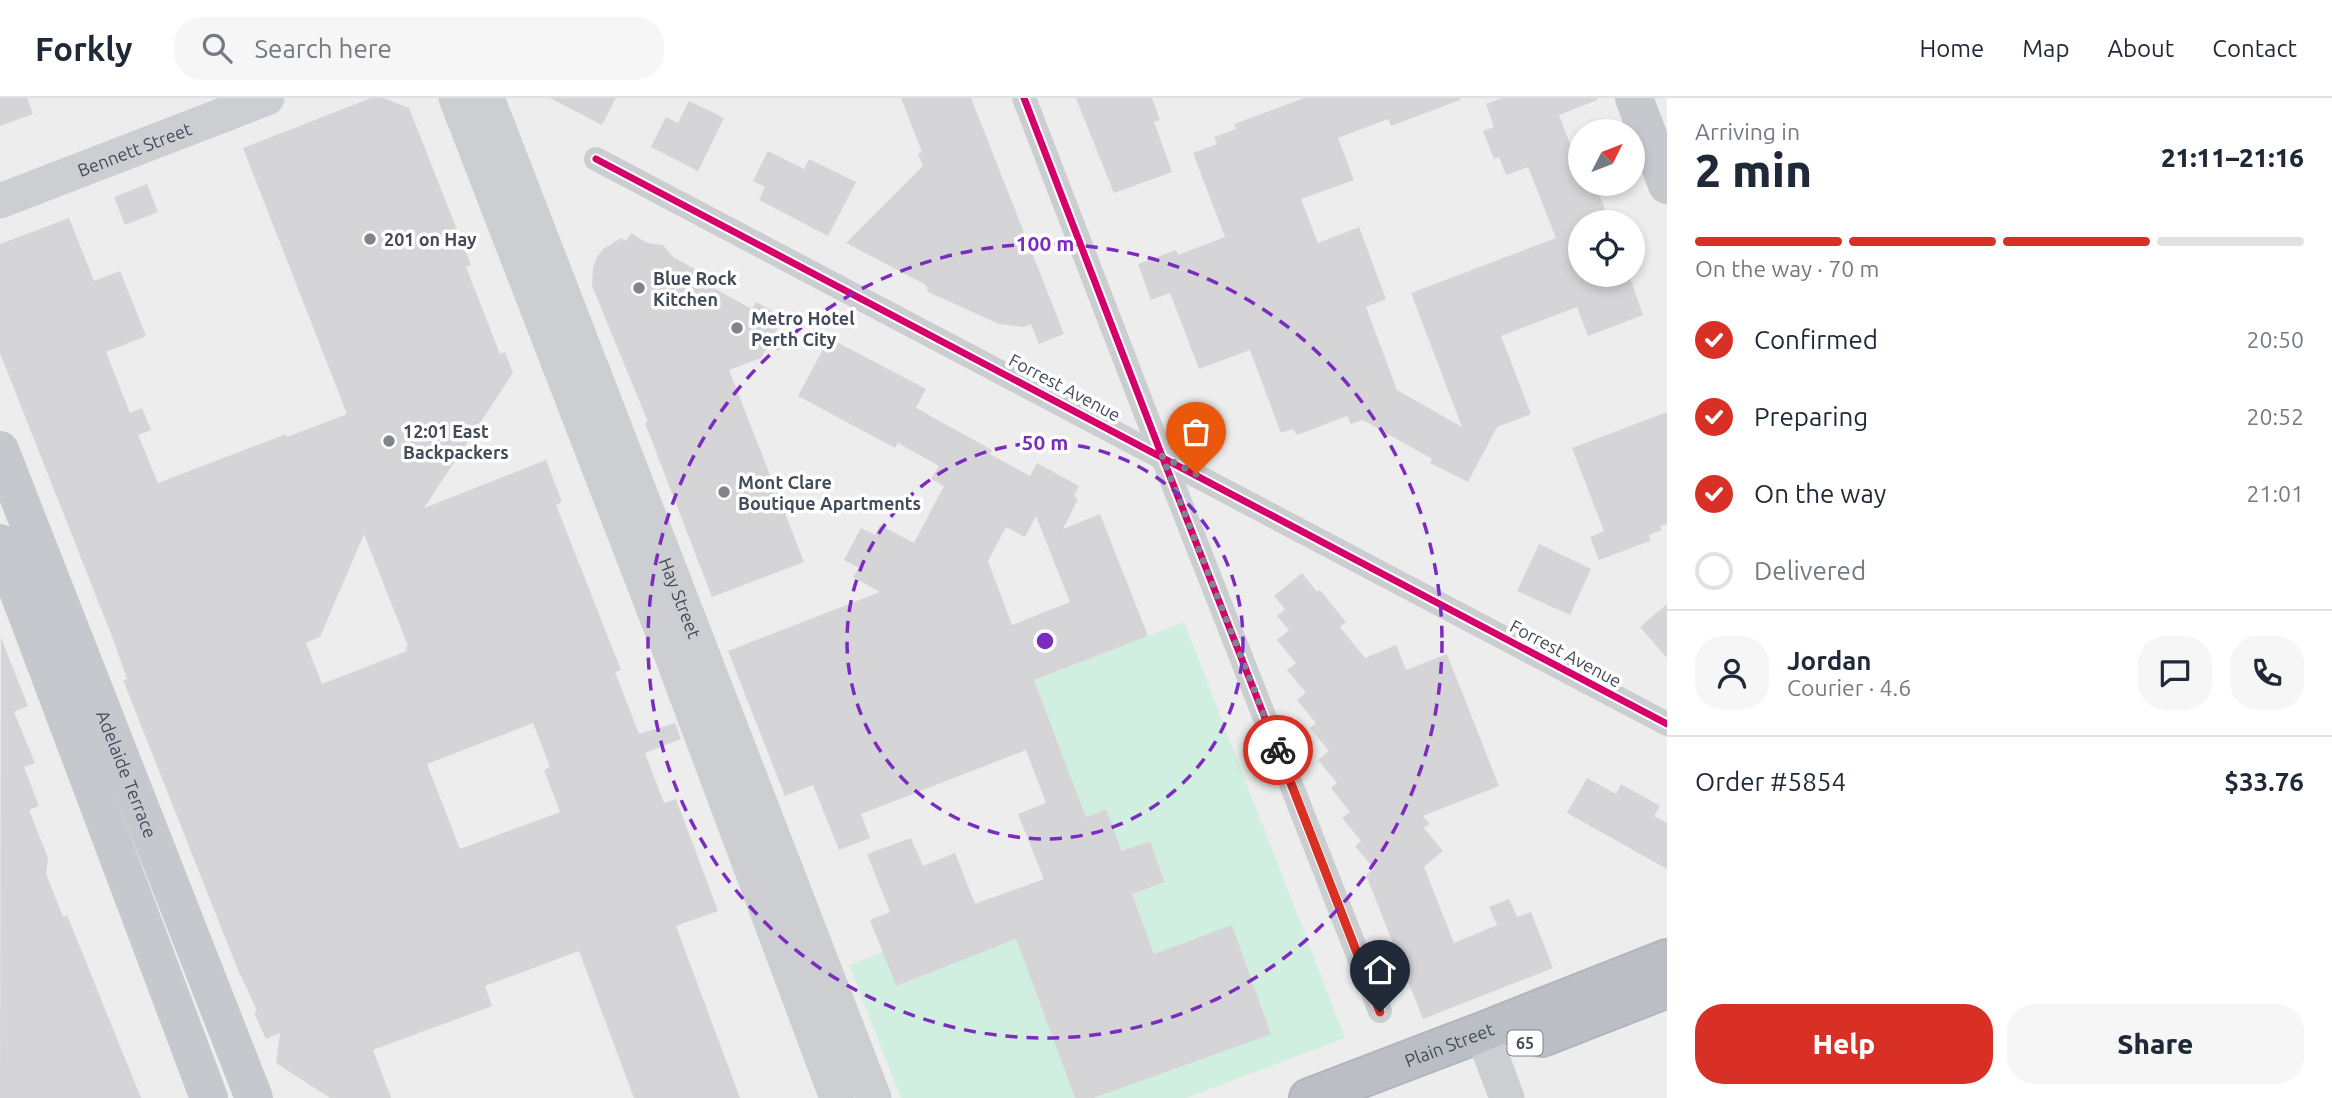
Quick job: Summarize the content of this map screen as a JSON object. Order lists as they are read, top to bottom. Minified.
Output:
{"streets":{"highway":["65","Plain Street"],"main road":["Bennett Street","Hay Street","Adelaide Terrace"],"street":["Forrest Avenue"]},"places":["201 on Hay","Blue Rock Kitchen","Metro Hotel Perth City","12:01 East Backpackers","Mont Clare Boutique Apartments"],"north":"top right","page":{"header":"Forkly","search":"Search here","nav":["Home","Map","About","Contact"],"heading":["2 min","Arriving in","21:11–21:16"],"panel":["Jordan","Courier · 4.6","Order #5854","$33.76"],"bar":"On the way · 70 m","list":[["Confirmed","20:50"],["Preparing","20:52"],["On the way","21:01"],"Delivered"],"buttons":["Help","Share"]},"rings":["100 m","50 m"]}
